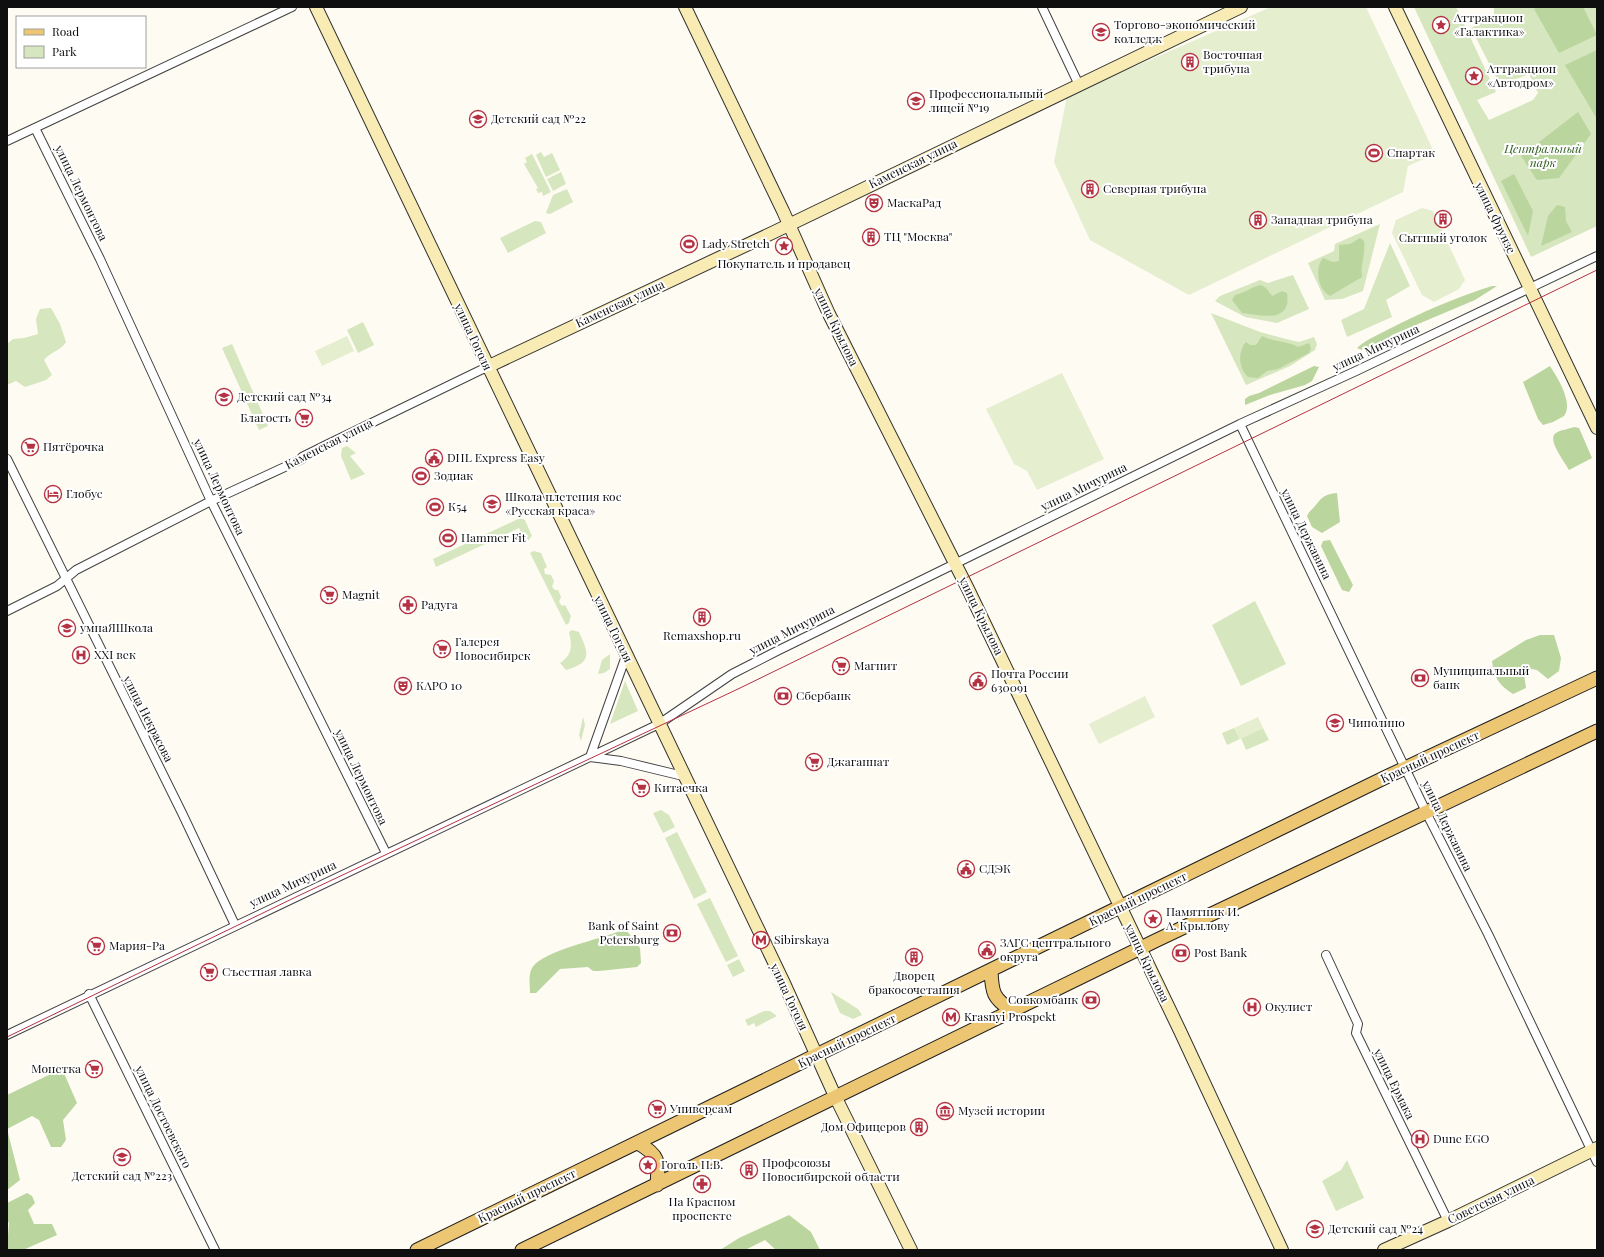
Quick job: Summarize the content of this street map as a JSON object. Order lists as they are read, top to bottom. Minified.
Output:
{"streets":{"main road":["Красный проспект"],"street":["Каменская улица","улица Лермонтова","улица Фрунзе","улица Крылова","улица Гоголя","улица Мичурина","улица Державина","улица Некрасова","улица Ермака","улица Достоевского","Советская улица"]},"crossings":[["Каменская улица","улица Лермонтова"],["Каменская улица","улица Крылова"],["Каменская улица","улица Гоголя"],["Каменская улица","улица Некрасова"],["улица Лермонтова","улица Мичурина"],["улица Фрунзе","улица Мичурина"],["улица Крылова","улица Мичурина"],["улица Крылова","Красный проспект"],["улица Гоголя","улица Мичурина"],["улица Гоголя","Красный проспект"],["улица Мичурина","улица Державина"],["улица Мичурина","улица Некрасова"],["улица Мичурина","улица Достоевского"],["улица Державина","Красный проспект"],["улица Державина","Советская улица"],["улица Ермака","Советская улица"]],"parks":["Центральный парк"],"places":{"place":["Аттракцион «Галактика»","Аттракцион «Автодром»","Покупатель и продавец","Памятник И. А. Крылову","Гоголь Н.В."],"school or university":["Торгово-экономический колледж","Профессиональный лицей №19","Детский сад №22","Детский сад №34","Школа плетения кос «Русская краса»","умнаЯШкола","Чиполино","Детский сад №223","Детский сад №24"],"building":["Восточная трибуна","Северная трибуна","Сытный уголок","Западная трибуна","ТЦ \"Москва\"","Remaxshop.ru","Дворец бракосочетания","Дом Офицеров","Профсоюзы Новосибирской области"],"sports":["Спартак","Lady Stretch","Зодиак","К54","Hammer Fit"],"theatre":["МаскаРад","КАРО 10"],"supermarket":["Благость","Пятёрочка","Magnit","Галерея Новосибирск","Магнит","Джаганнат","Китаечка","Мария-Ра","Съестная лавка","Монетка","Универсам"],"public building":["DHL Express Easy","Почта России 630091","СДЭК","ЗАГС центрального округа"],"hotel":["Глобус"],"pharmacy":["Радуга","На Красном проспекте"],"hospital":["XXI век","Окулист","Dune EGO"],"bank":["Муниципальный банк","Сбербанк","Bank of Saint Petersburg","Post Bank","Совкомбанк"],"metro station":["Sibirskaya","Krasnyi Prospekt"],"museum":["Музей истории"]},"legend":["Road","Park"]}
